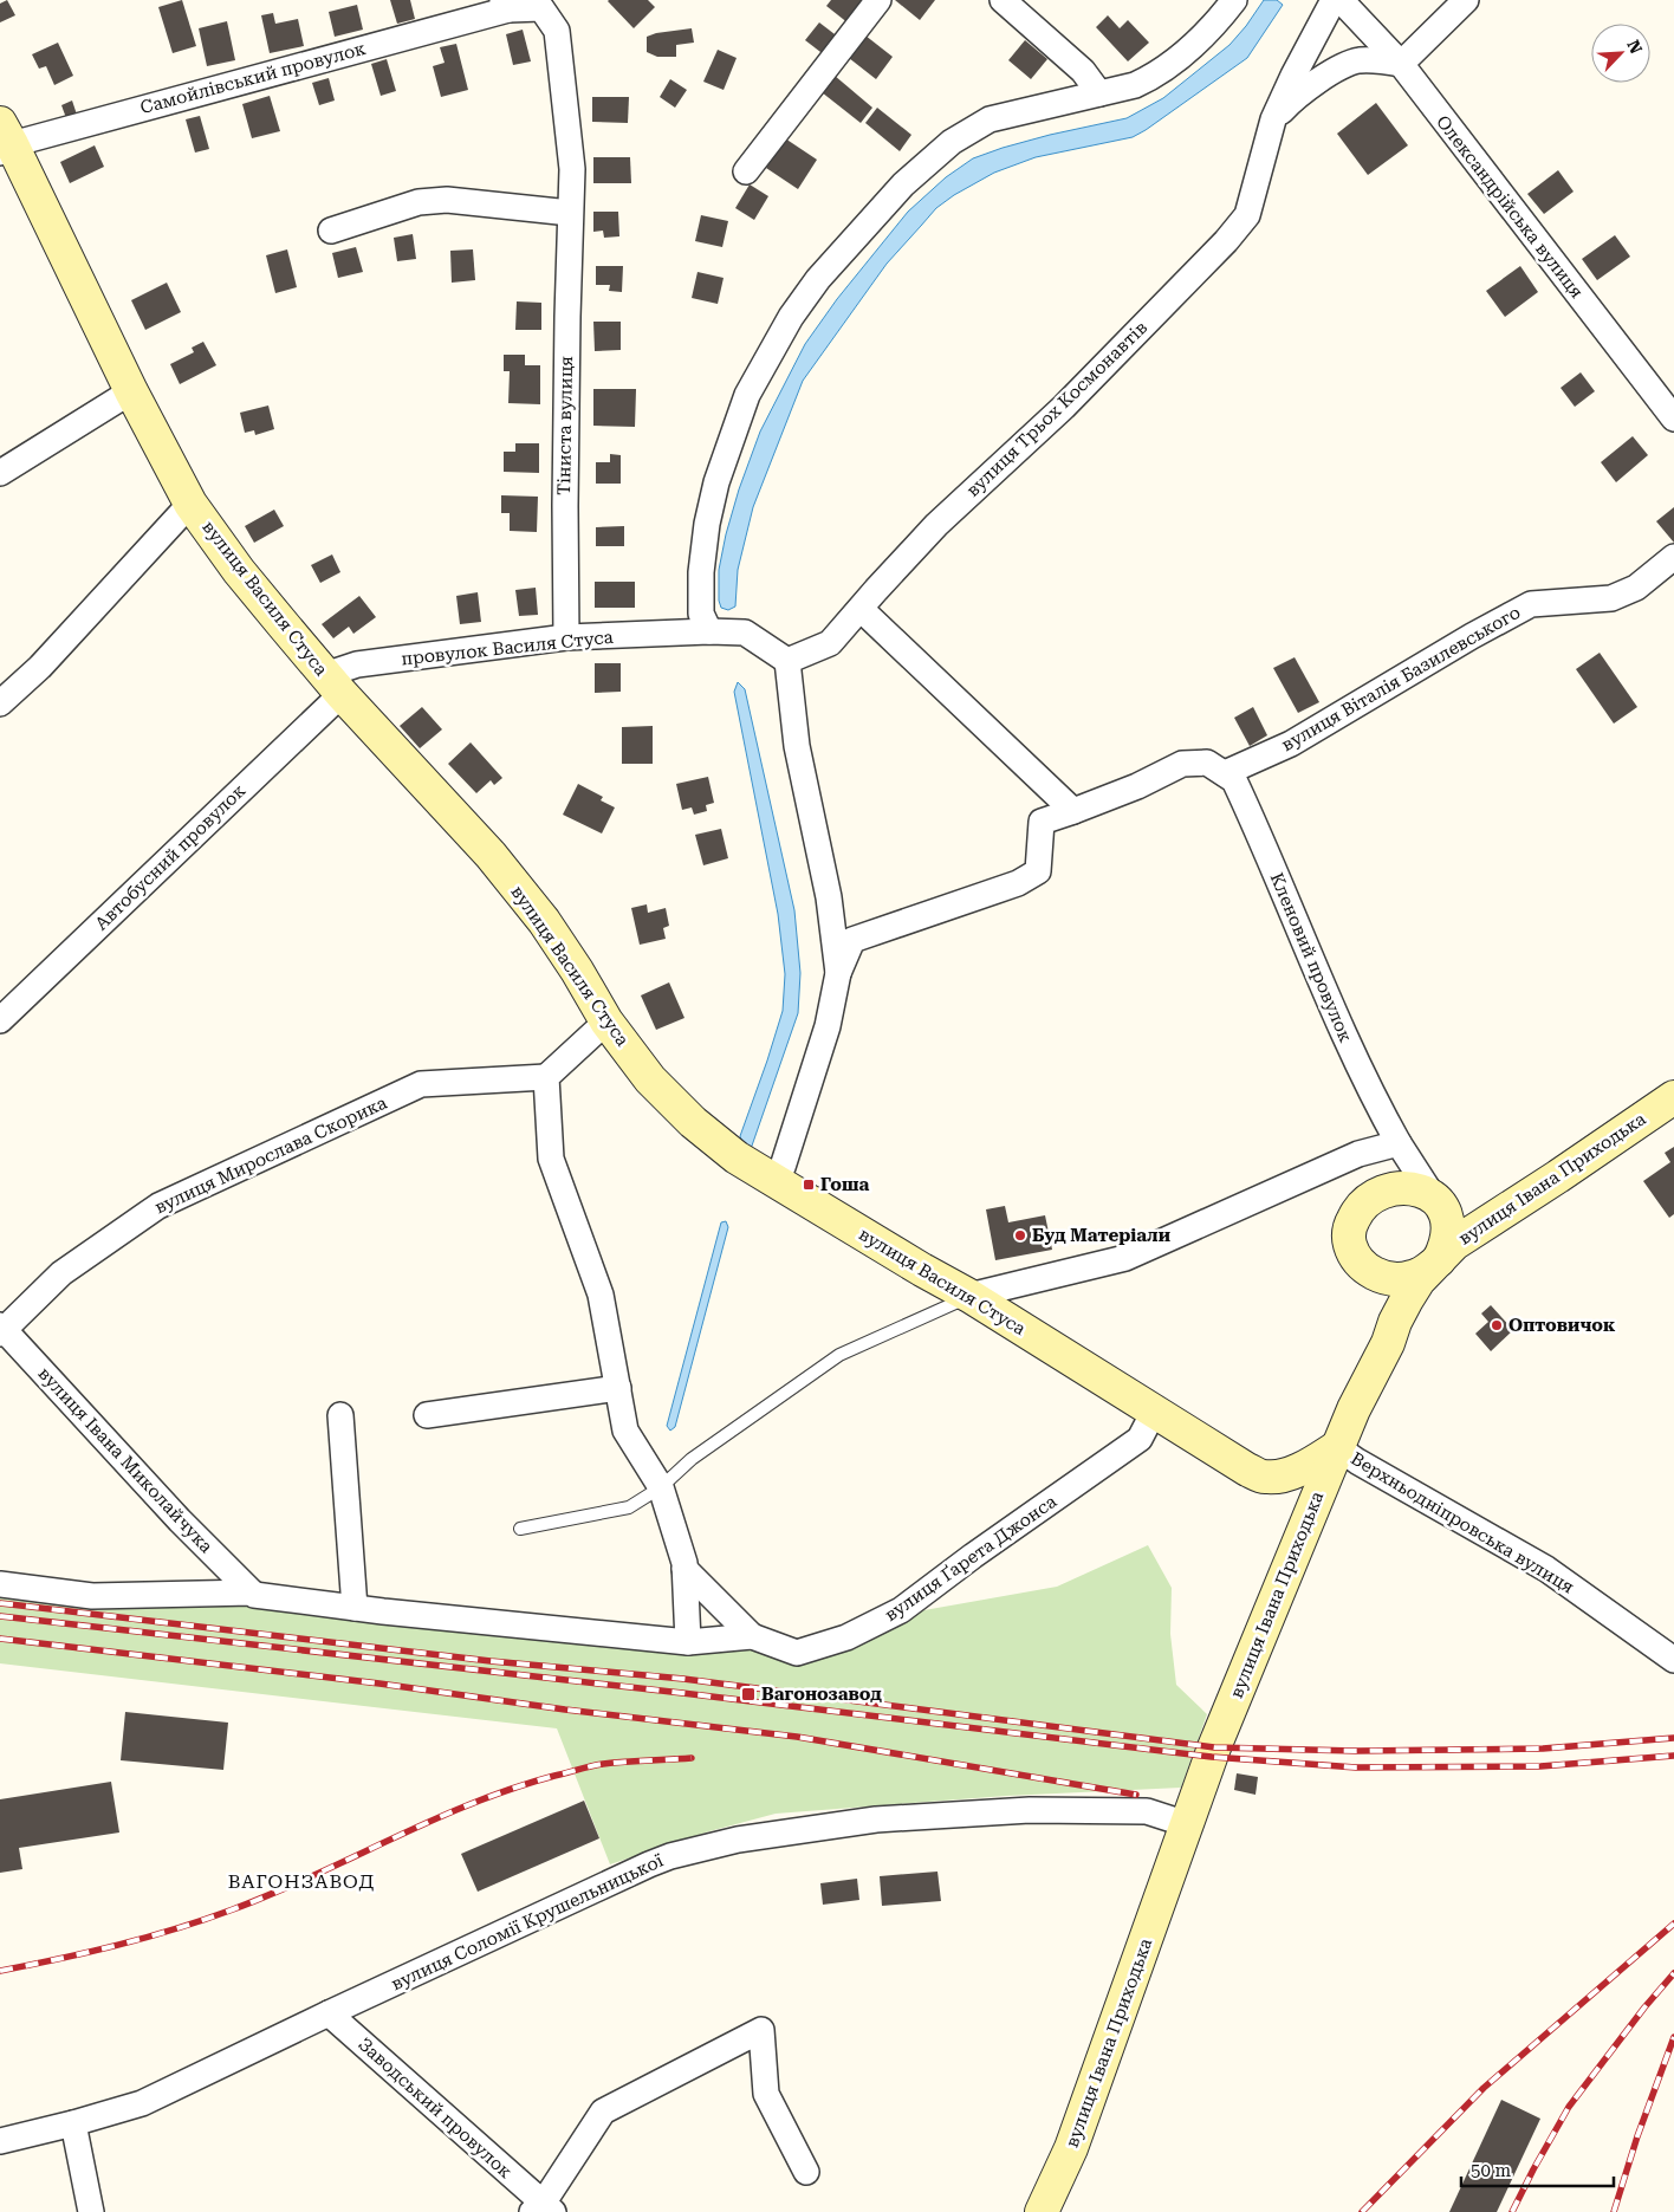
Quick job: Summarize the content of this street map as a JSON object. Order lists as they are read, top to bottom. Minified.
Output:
{"streets":{"main road":["вулиця Василя Стуса","вулиця Івана Приходька"],"street":["Самойлівський провулок","Олександрійська вулиця","вулиця Трьох Космонавтів","Тіниста вулиця","провулок Василя Стуса","вулиця Віталія Базилевського","Автобусний провулок","Кленовий провулок","вулиця Мирослава Скорика","вулиця Івана Миколайчука","Верхньодніпровська вулиця","вулиця Ґарета Джонса","вулиця Соломії Крушельницької","Заводський провулок"]},"crossings":[["Самойлівський провулок","Тіниста вулиця"],["Самойлівський провулок","вулиця Василя Стуса"],["Олександрійська вулиця","вулиця Трьох Космонавтів"],["вулиця Трьох Космонавтів","провулок Василя Стуса"],["Тіниста вулиця","провулок Василя Стуса"],["вулиця Василя Стуса","провулок Василя Стуса"],["вулиця Василя Стуса","Автобусний провулок"],["вулиця Василя Стуса","вулиця Івана Приходька"],["вулиця Василя Стуса","Верхньодніпровська вулиця"],["вулиця Василя Стуса","вулиця Ґарета Джонса"],["провулок Василя Стуса","Автобусний провулок"],["вулиця Віталія Базилевського","Кленовий провулок"],["Кленовий провулок","вулиця Івана Приходька"],["вулиця Мирослава Скорика","вулиця Івана Миколайчука"],["вулиця Івана Приходька","Верхньодніпровська вулиця"],["вулиця Івана Приходька","вулиця Соломії Крушельницької"],["вулиця Івана Миколайчука","вулиця Ґарета Джонса"],["вулиця Соломії Крушельницької","Заводський провулок"]],"districts":["ВАГОНЗАВОД"],"places":{"transit":["Гоша","Вагонозавод"],"other":["Буд Матерiали","Оптовичок"]},"scale_bar":"50 m","north":"top right"}
